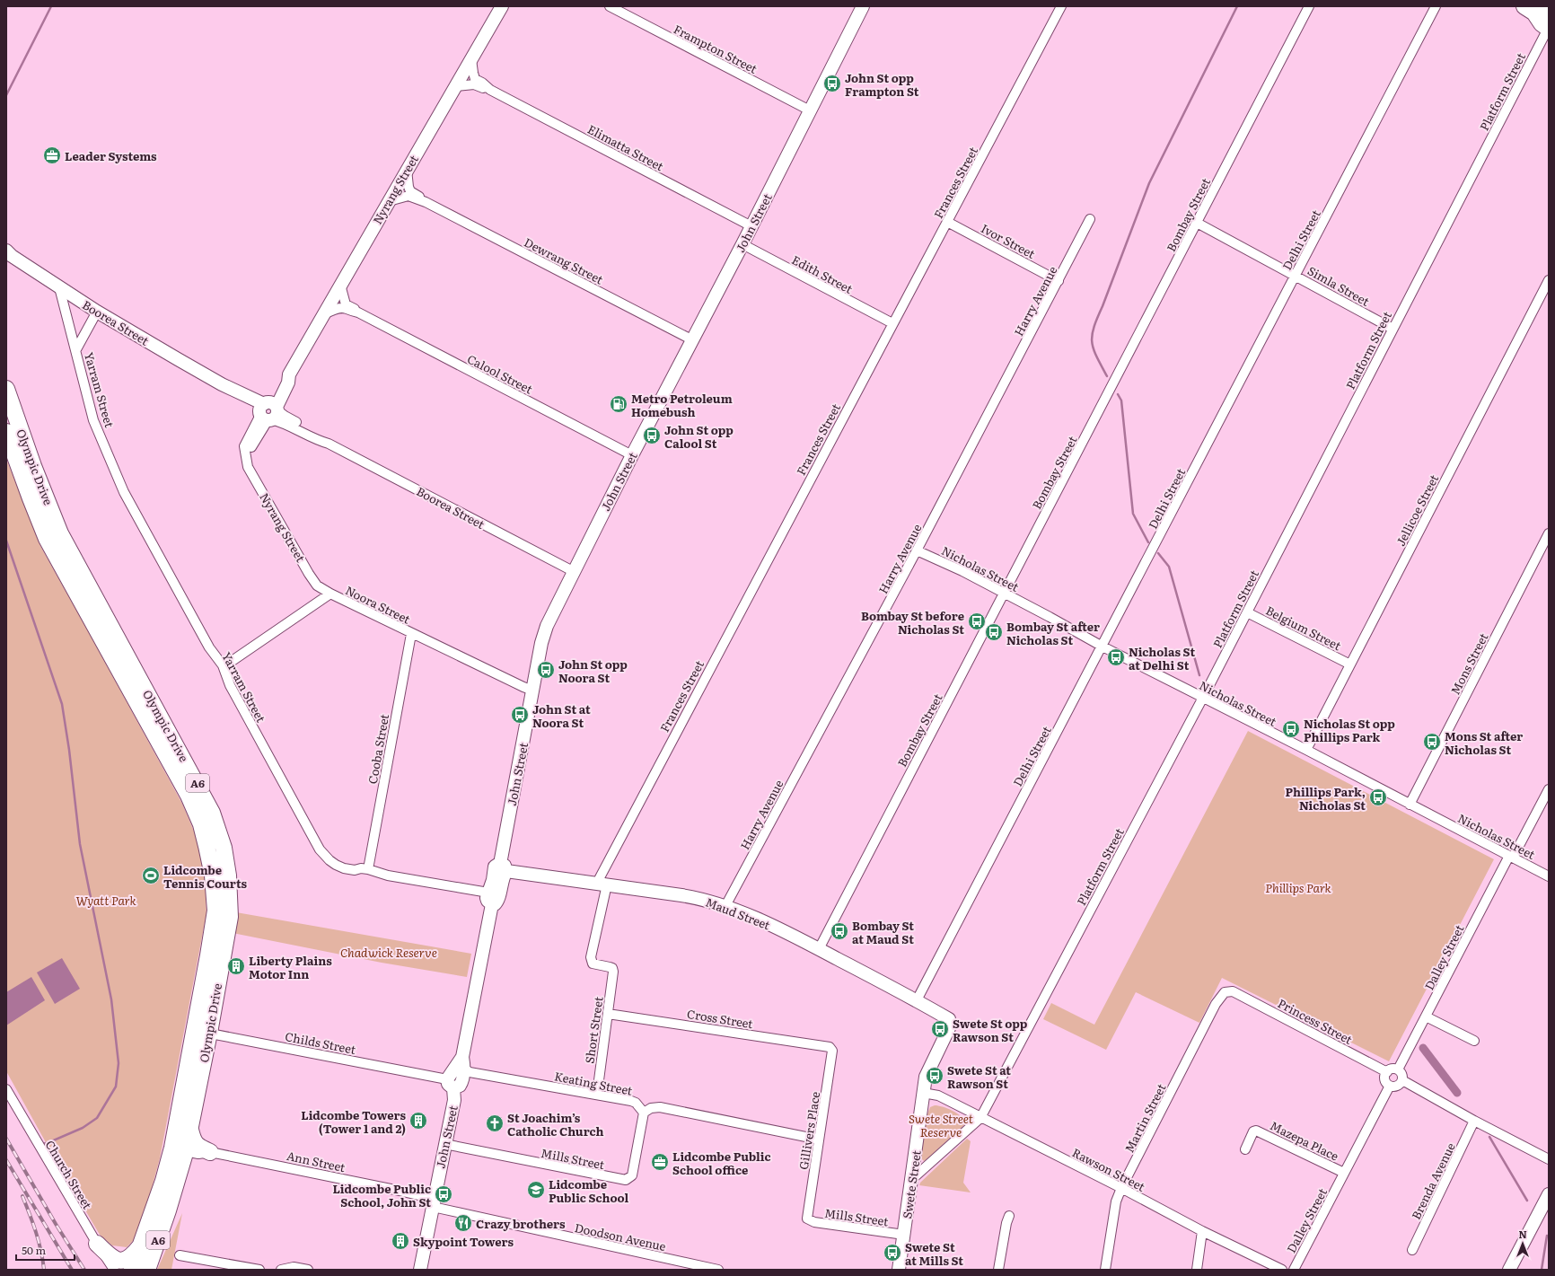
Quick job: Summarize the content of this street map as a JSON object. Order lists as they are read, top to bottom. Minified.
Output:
{"streets":{"highway":["Olympic Drive","A6"],"street":["Frampton Street","Platform Street","Elimatta Street","Frances Street","Nyrang Street","Bombay Street","John Street","Delhi Street","Ivor Street","Dewrang Street","Edith Street","Simla Street","Harry Avenue","Boorea Street","Calool Street","Yarram Street","Jellicoe Street","Nicholas Street","Noora Street","Belgium Street","Mons Street","Cooba Street","Maud Street","Dalley Street","Cross Street","Princess Street","Short Street","Childs Street","Keating Street","Martin Street","Gillivers Place","Mazepa Place","Mills Street","Ann Street","Rawson Street","Church Street","Brenda Avenue","Swete Street","Doodson Avenue"]},"crossings":[["Frampton Street","John Street"],["Platform Street","Simla Street"],["Platform Street","Nicholas Street"],["Platform Street","Belgium Street"],["Platform Street","Rawson Street"],["Platform Street","Swete Street"],["Elimatta Street","Nyrang Street"],["Elimatta Street","John Street"],["Frances Street","Ivor Street"],["Frances Street","Edith Street"],["Frances Street","Maud Street"],["Frances Street","Short Street"],["Nyrang Street","Dewrang Street"],["Nyrang Street","Boorea Street"],["Nyrang Street","Calool Street"],["Nyrang Street","Noora Street"],["Bombay Street","Simla Street"],["Bombay Street","Nicholas Street"],["Bombay Street","Maud Street"],["John Street","Dewrang Street"],["John Street","Edith Street"],["John Street","Boorea Street"],["John Street","Calool Street"],["John Street","Noora Street"],["John Street","Maud Street"],["John Street","Childs Street"],["John Street","Keating Street"],["John Street","Mills Street"],["John Street","Ann Street"],["John Street","Doodson Avenue"],["Delhi Street","Simla Street"],["Delhi Street","Nicholas Street"],["Delhi Street","Maud Street"],["Ivor Street","Harry Avenue"],["Harry Avenue","Nicholas Street"],["Harry Avenue","Maud Street"],["Boorea Street","Yarram Street"],["Yarram Street","Noora Street"],["Yarram Street","Cooba Street"],["Olympic Drive","Childs Street"],["Jellicoe Street","Nicholas Street"],["Jellicoe Street","Belgium Street"],["Nicholas Street","Mons Street"],["Nicholas Street","Dalley Street"],["Noora Street","Cooba Street"],["Maud Street","Swete Street"],["Dalley Street","Princess Street"],["Dalley Street","Mazepa Place"],["Cross Street","Short Street"],["Cross Street","Gillivers Place"],["Princess Street","Martin Street"],["Short Street","Keating Street"],["Childs Street","Keating Street"],["Keating Street","Mills Street"],["Martin Street","Rawson Street"],["Gillivers Place","Mills Street"],["Mills Street","Swete Street"],["Ann Street","Doodson Avenue"],["Rawson Street","Swete Street"]],"parks":["Phillips Park","Wyatt Park","Chadwick Reserve","Swete Street Reserve"],"places":{"bus stop":["John St opp Frampton St","John St opp Calool St","Bombay St before Nicholas St","Bombay St after Nicholas St","Nicholas St at Delhi St","John St opp Noora St","John St at Noora St","Nicholas St opp Phillips Park","Mons St after Nicholas St","Phillips Park, Nicholas St","Bombay St at Maud St","Swete St opp Rawson St","Swete St at Rawson St","Lidcombe Public School, John St","Swete St at Mills St"],"office":["Leader Systems","Lidcombe Public School office"],"fuel station":["Metro Petroleum Homebush"],"sports":["Lidcombe Tennis Courts"],"building":["Liberty Plains Motor Inn","Lidcombe Towers (Tower 1 and 2)","Skypoint Towers"],"church":["St Joachim’s Catholic Church"],"school or university":["Lidcombe Public School"],"restaurant":["Crazy brothers"]},"scale_bar":"50 m","north":"top"}
